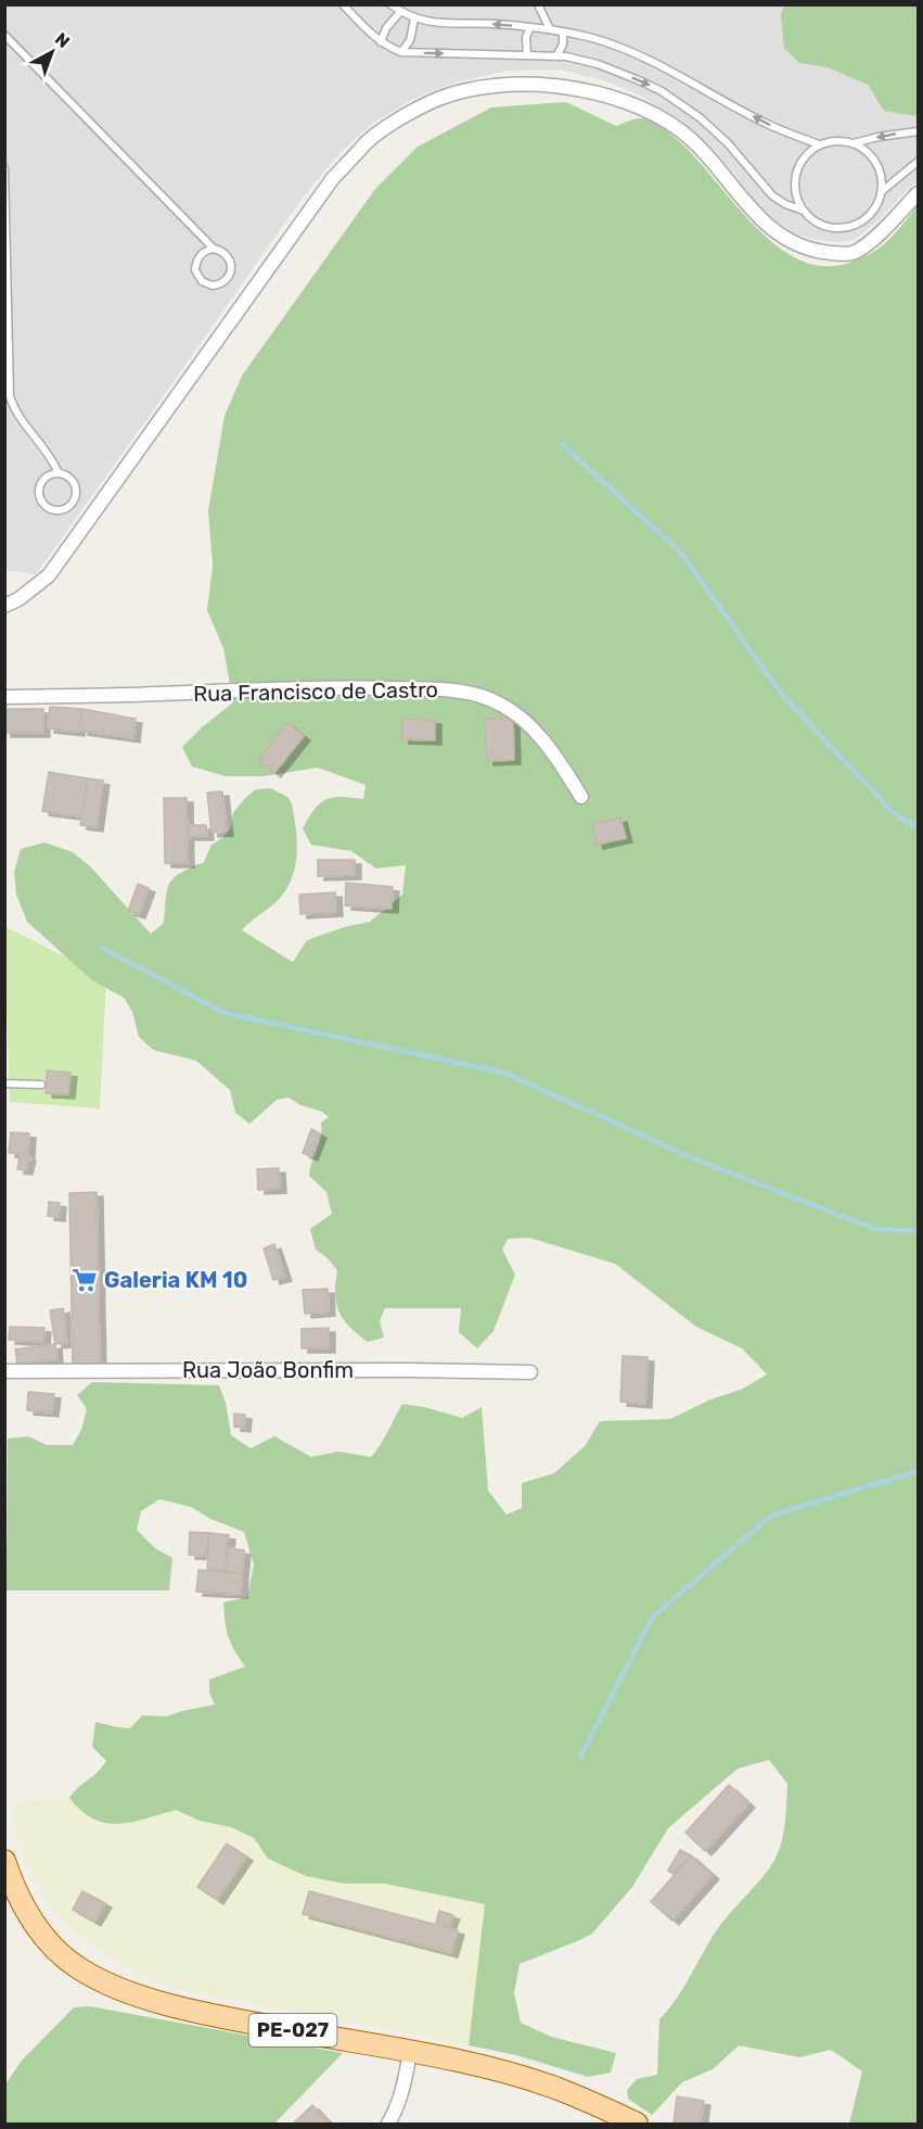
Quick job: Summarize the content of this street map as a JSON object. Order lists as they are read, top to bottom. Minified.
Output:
{"streets":{"main road":["PE-027"],"street":["Rua Francisco de Castro","Rua João Bonfim"]},"places":{"supermarket":["Galeria KM 10"]},"north":"top right"}
